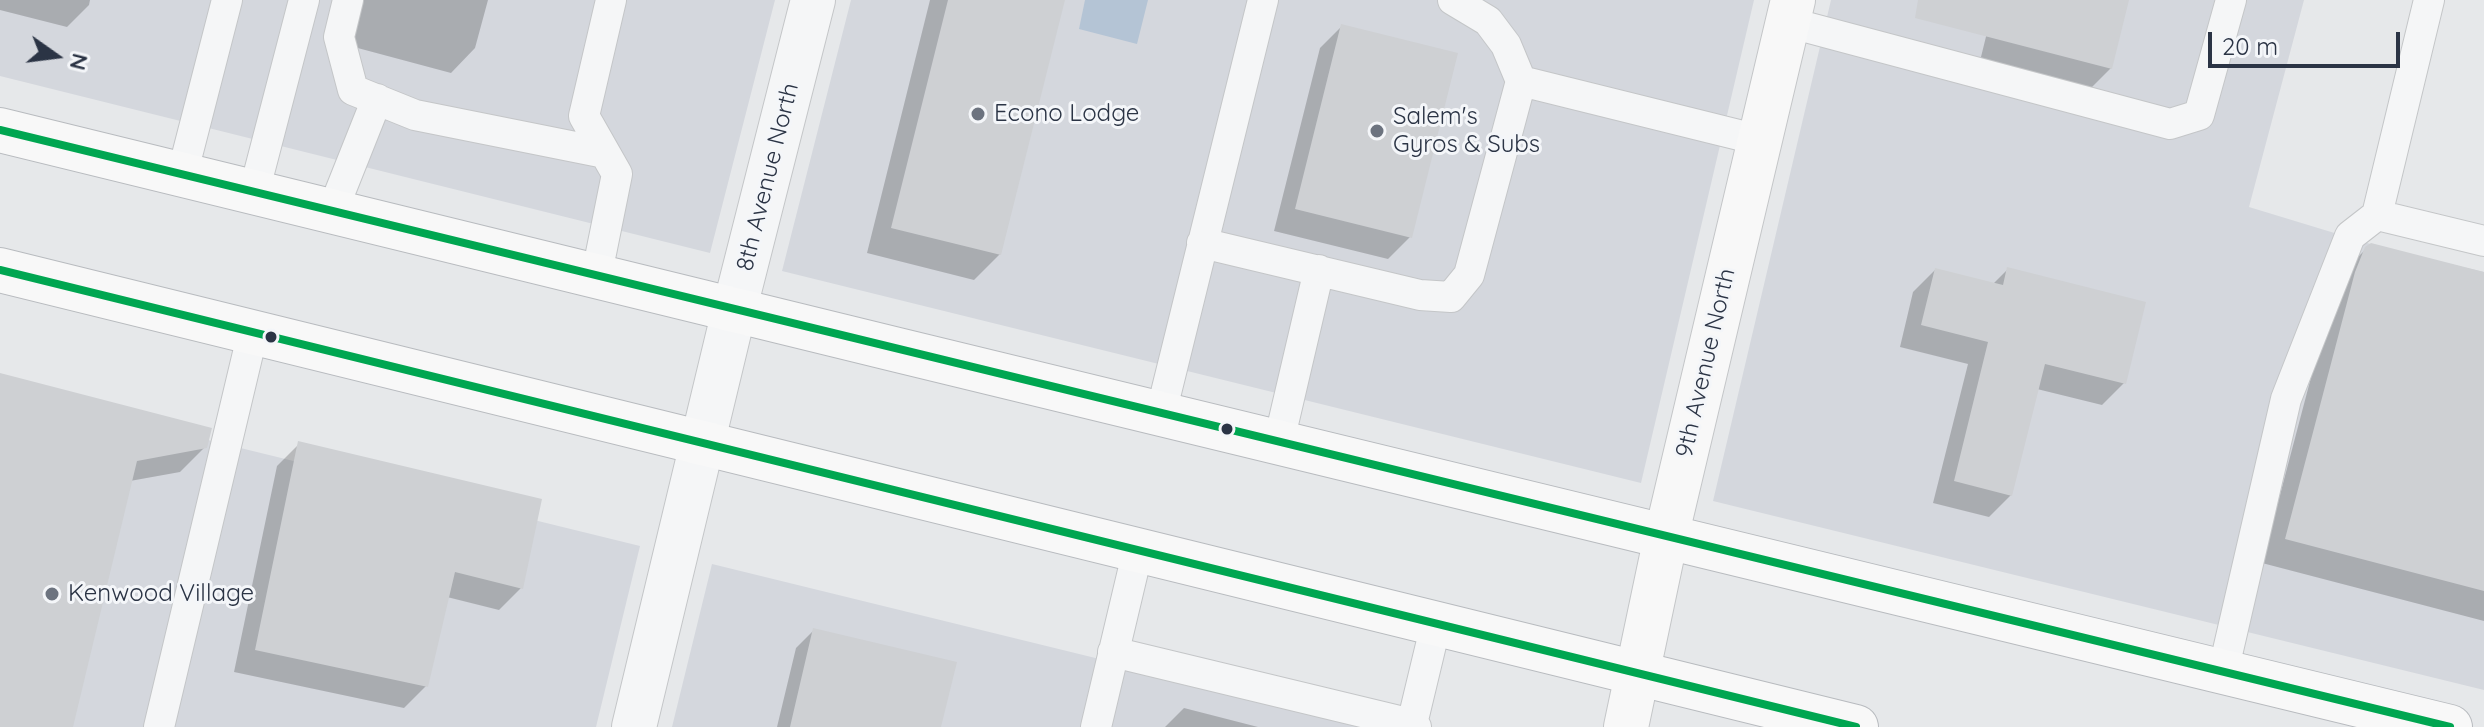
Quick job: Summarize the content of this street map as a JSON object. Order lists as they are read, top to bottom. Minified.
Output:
{"streets":{"main road":["9th Avenue North"],"street":["8th Avenue North"]},"places":["Econo Lodge","Salem's Gyros & Subs","Kenwood Village"],"scale_bar":"20 m","north":"right"}
